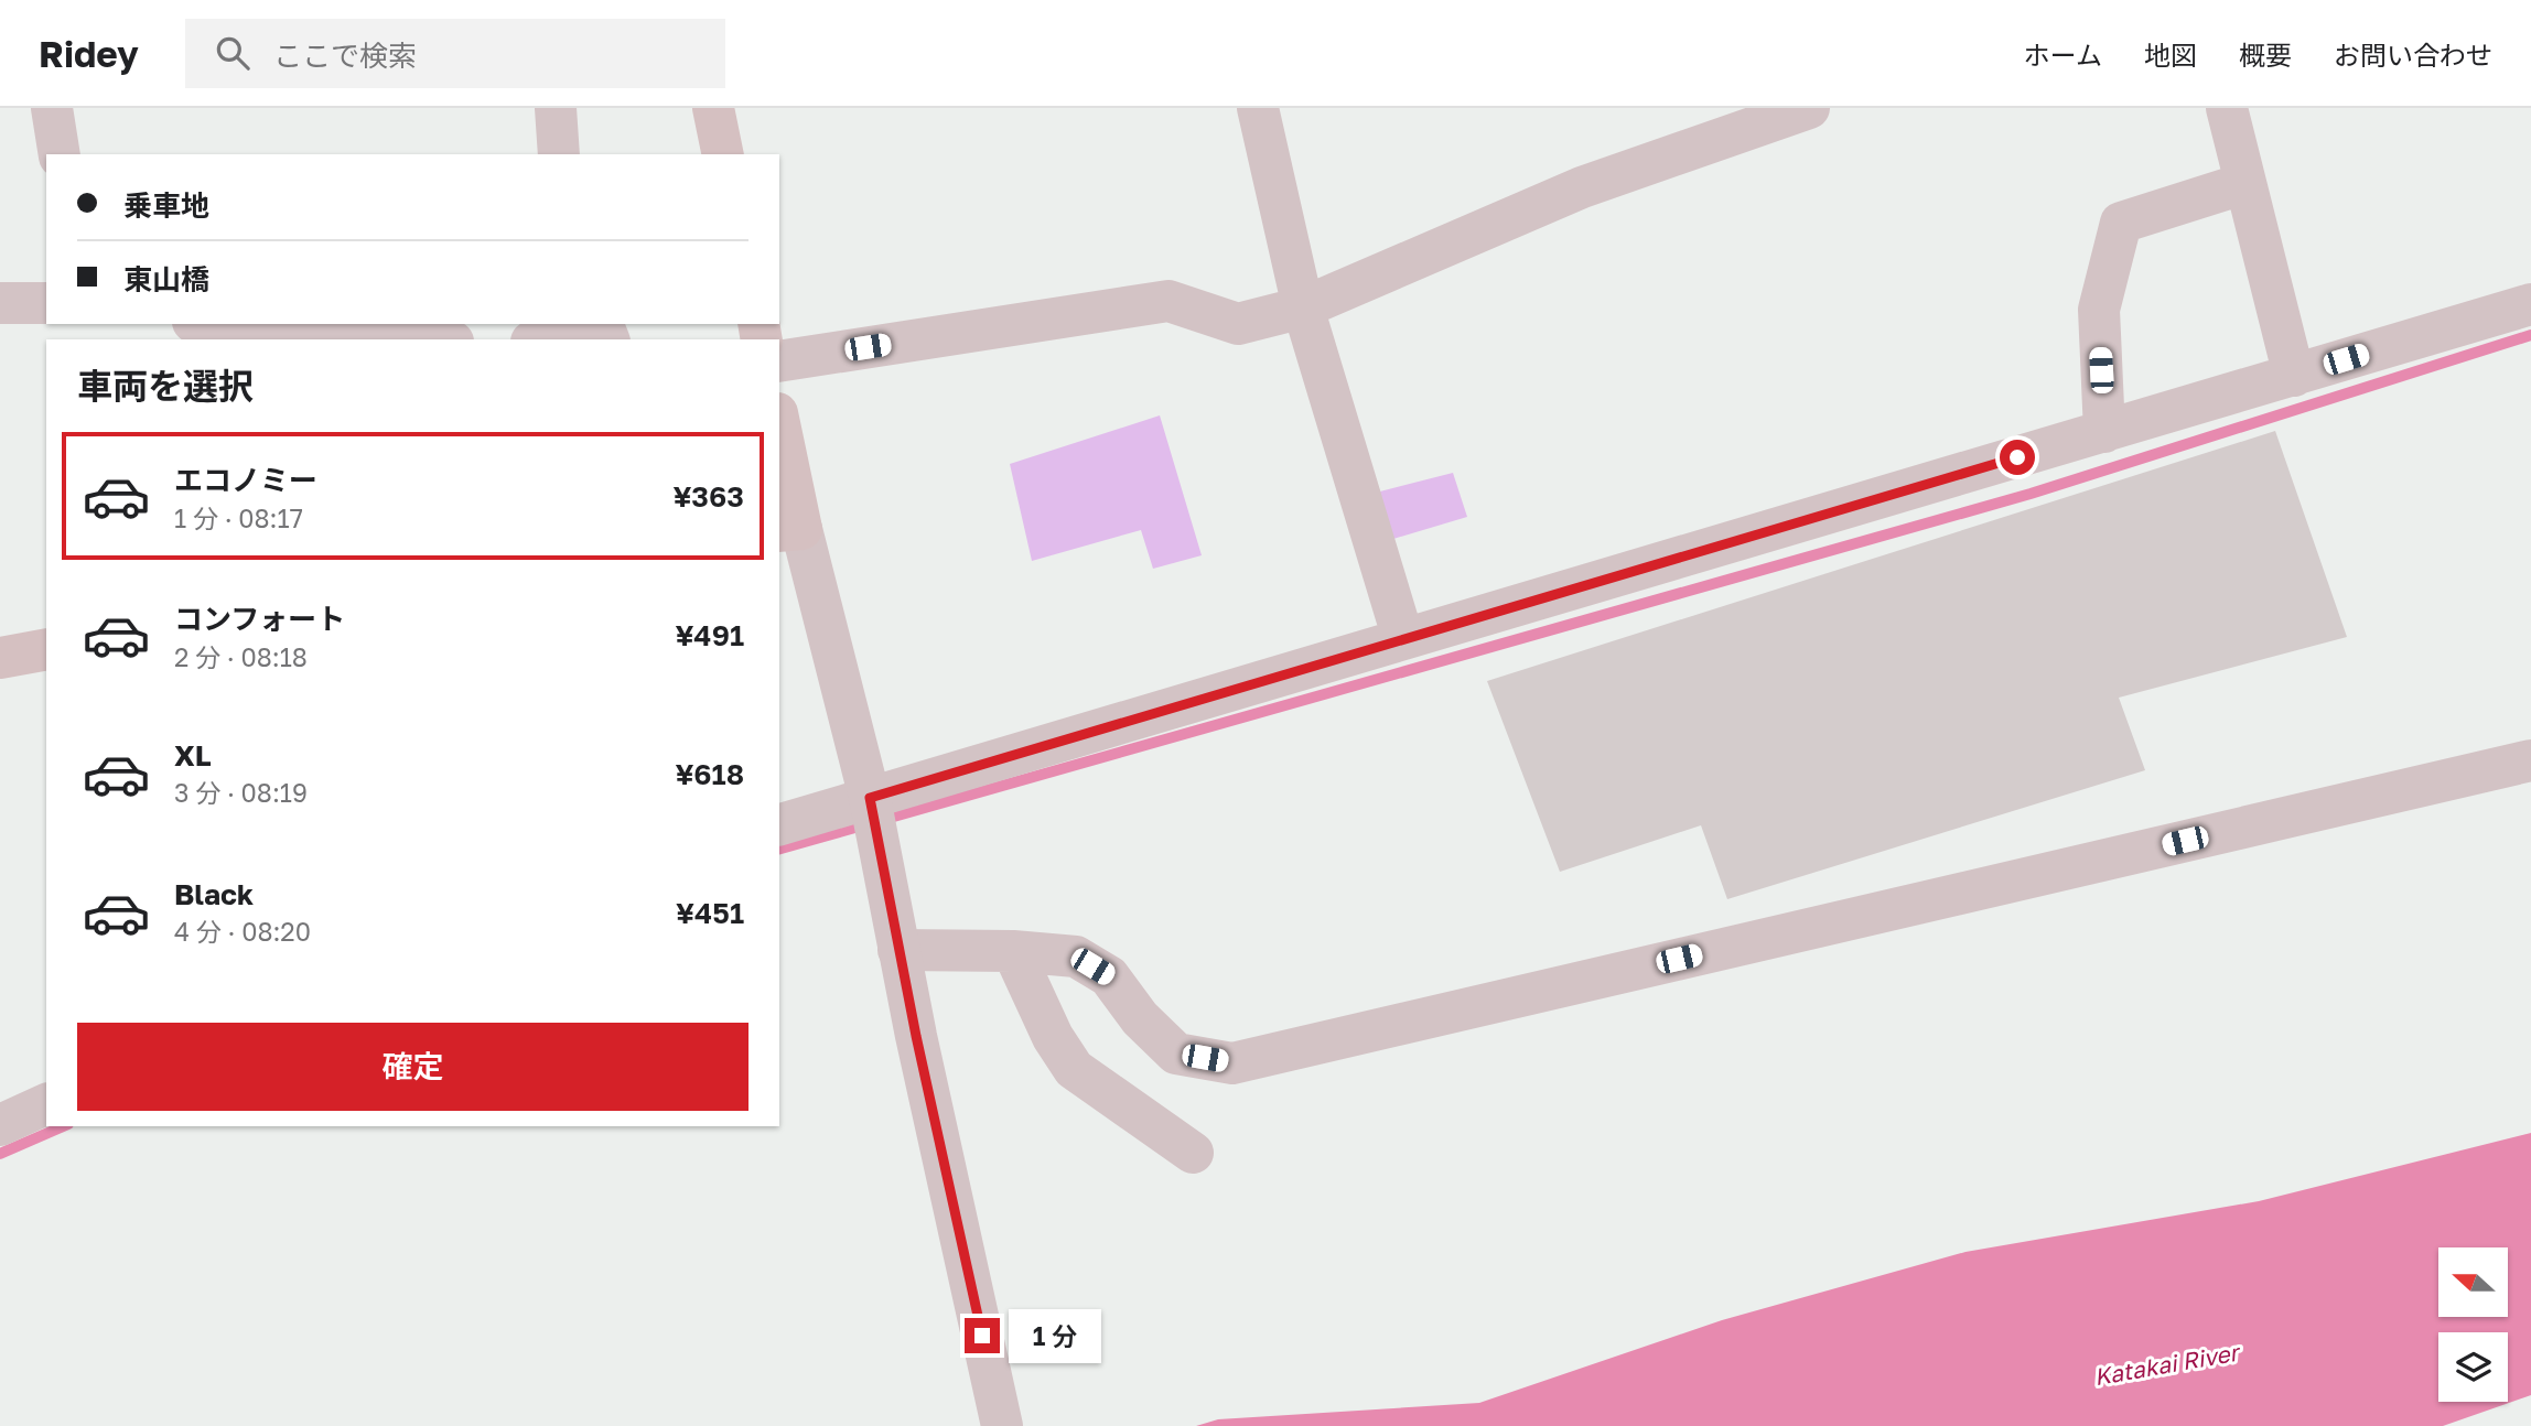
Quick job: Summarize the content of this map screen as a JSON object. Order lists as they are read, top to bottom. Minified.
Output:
{"water":["Katakai River"],"north":"left","page":{"header":"Ridey","search":"ここで検索","nav":["ホーム","地図","概要","お問い合わせ"],"banner":["乗車地","東山橋"],"heading":"車両を選択","list":[{"name":"エコノミー","note":"1 分 · 08:17","value":"¥363"},{"name":"コンフォート","note":"2 分 · 08:18","value":"¥491"},{"name":"XL","note":"3 分 · 08:19","value":"¥618"},{"name":"Black","note":"4 分 · 08:20","value":"¥451"}],"buttons":"確定","bubble":"1 分"}}
